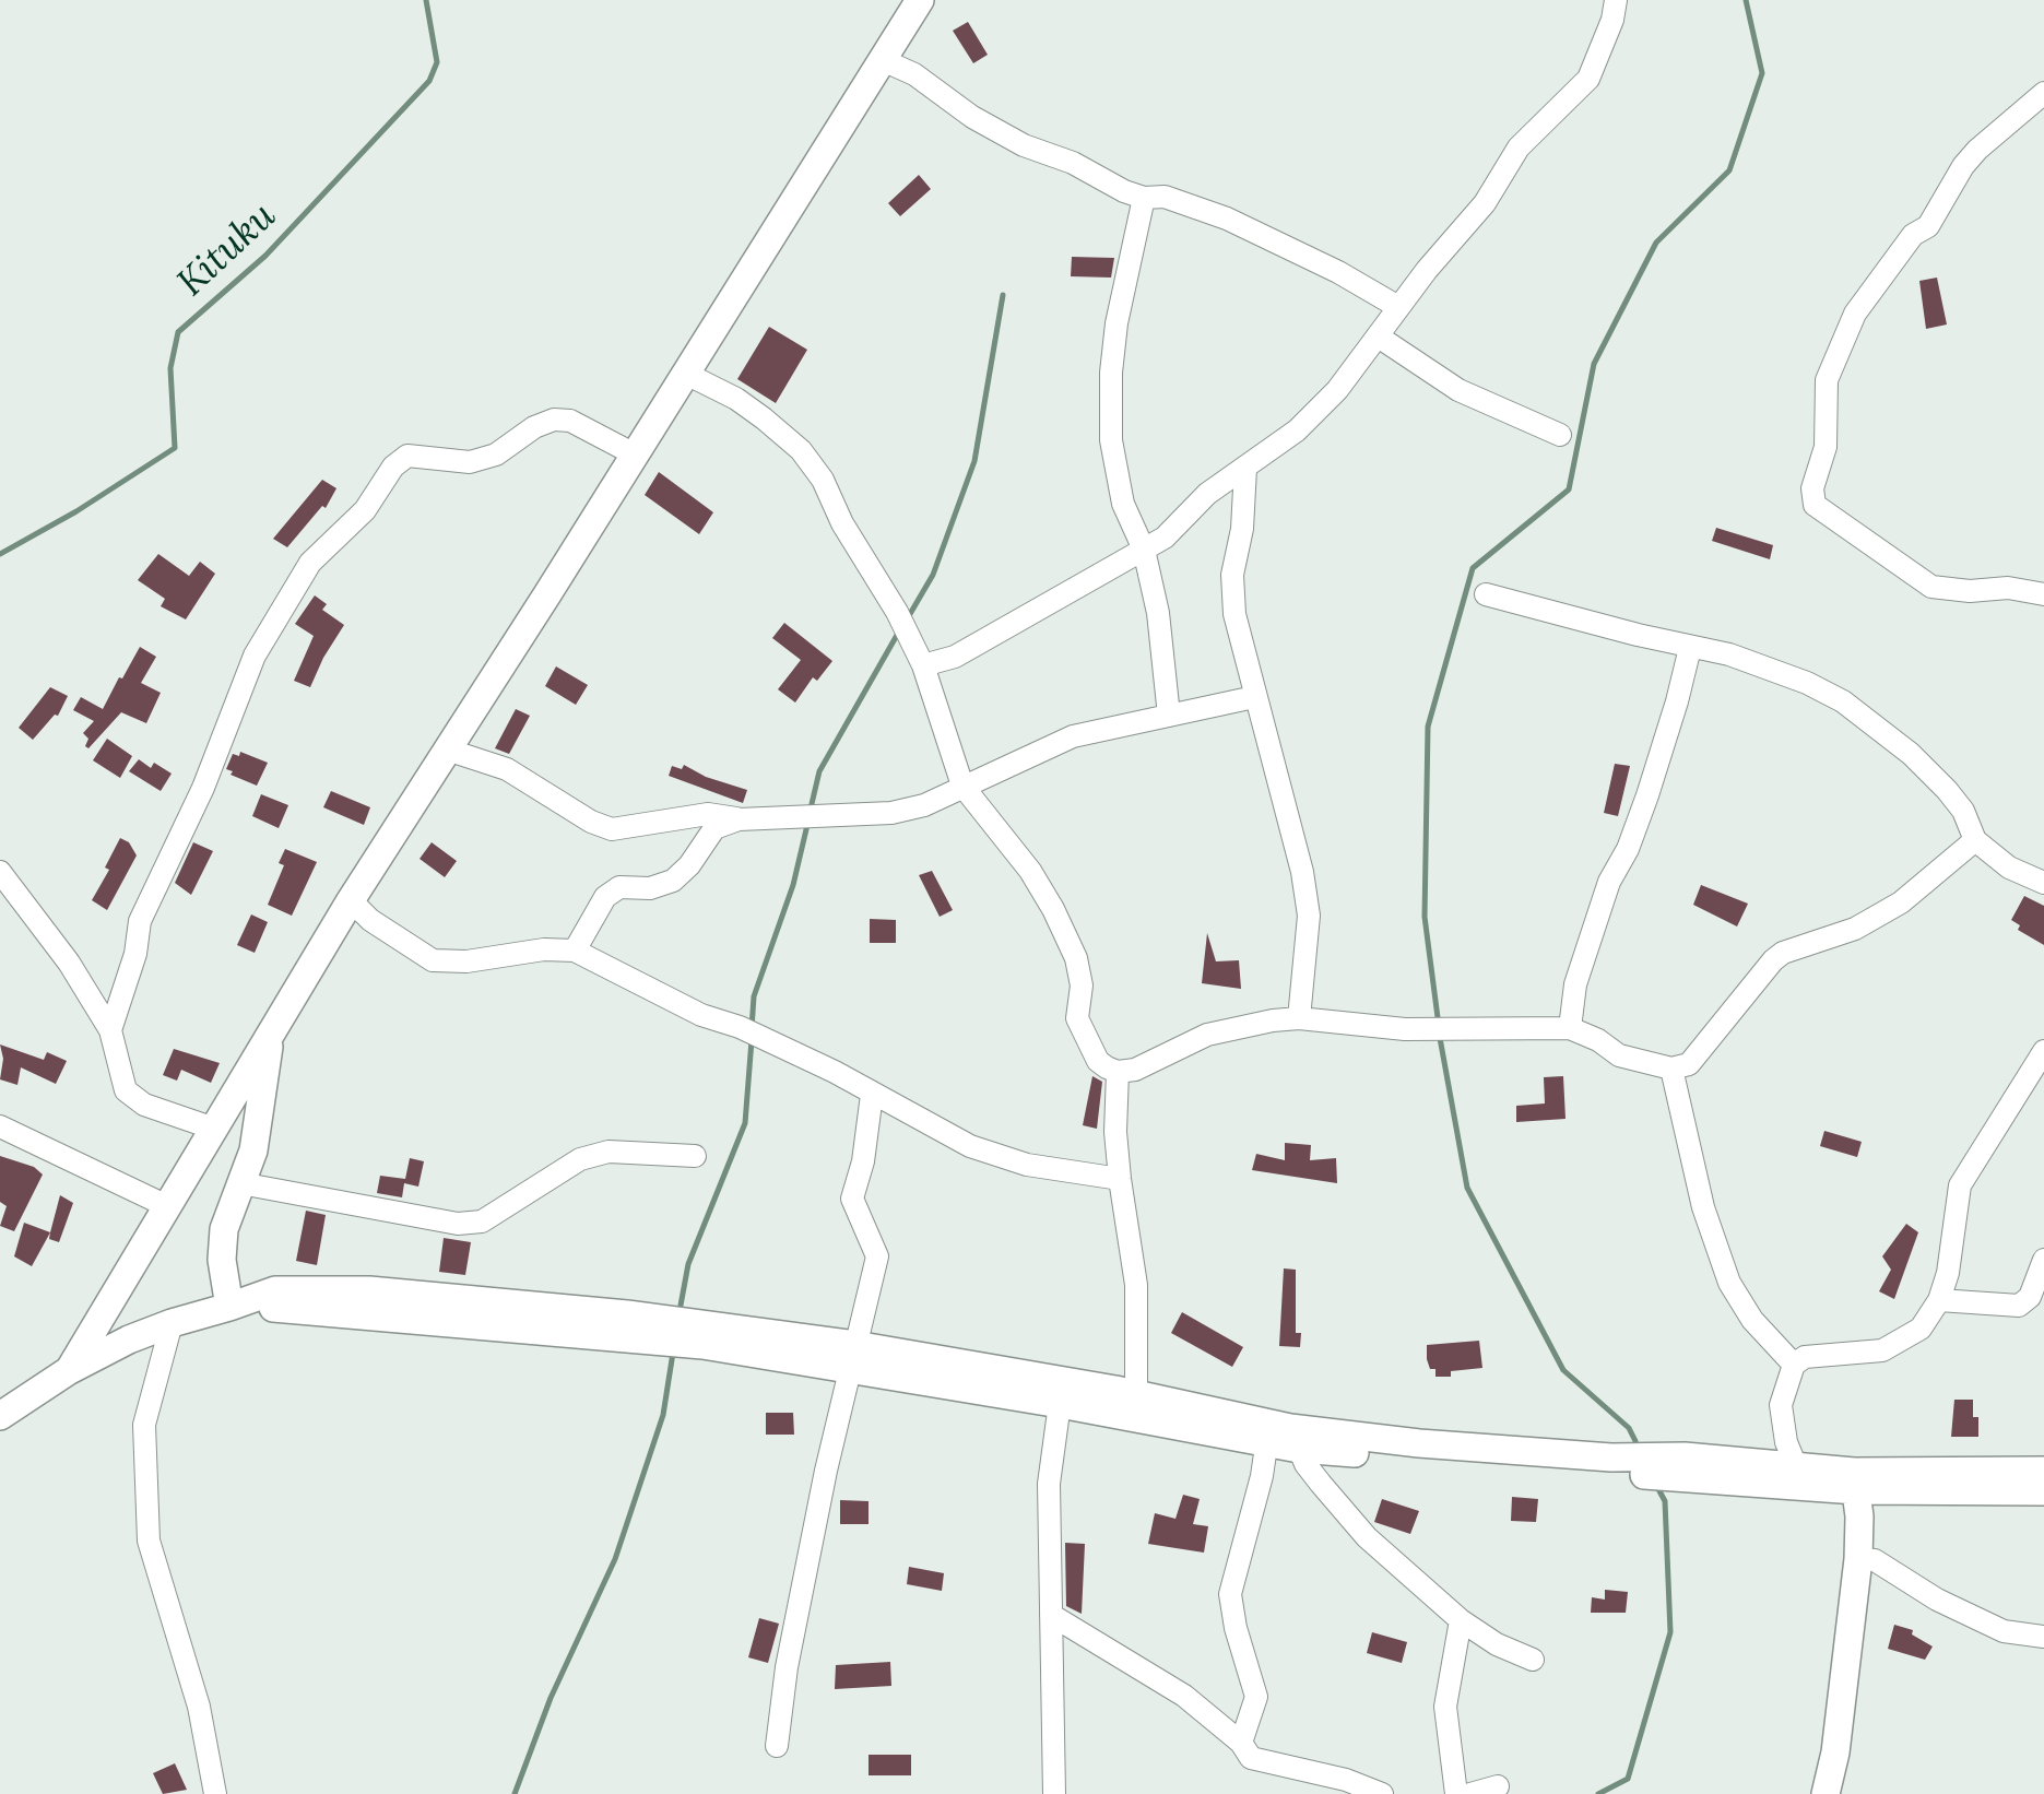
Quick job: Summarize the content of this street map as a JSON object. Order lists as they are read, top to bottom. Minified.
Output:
{"water":["Kituku"]}
